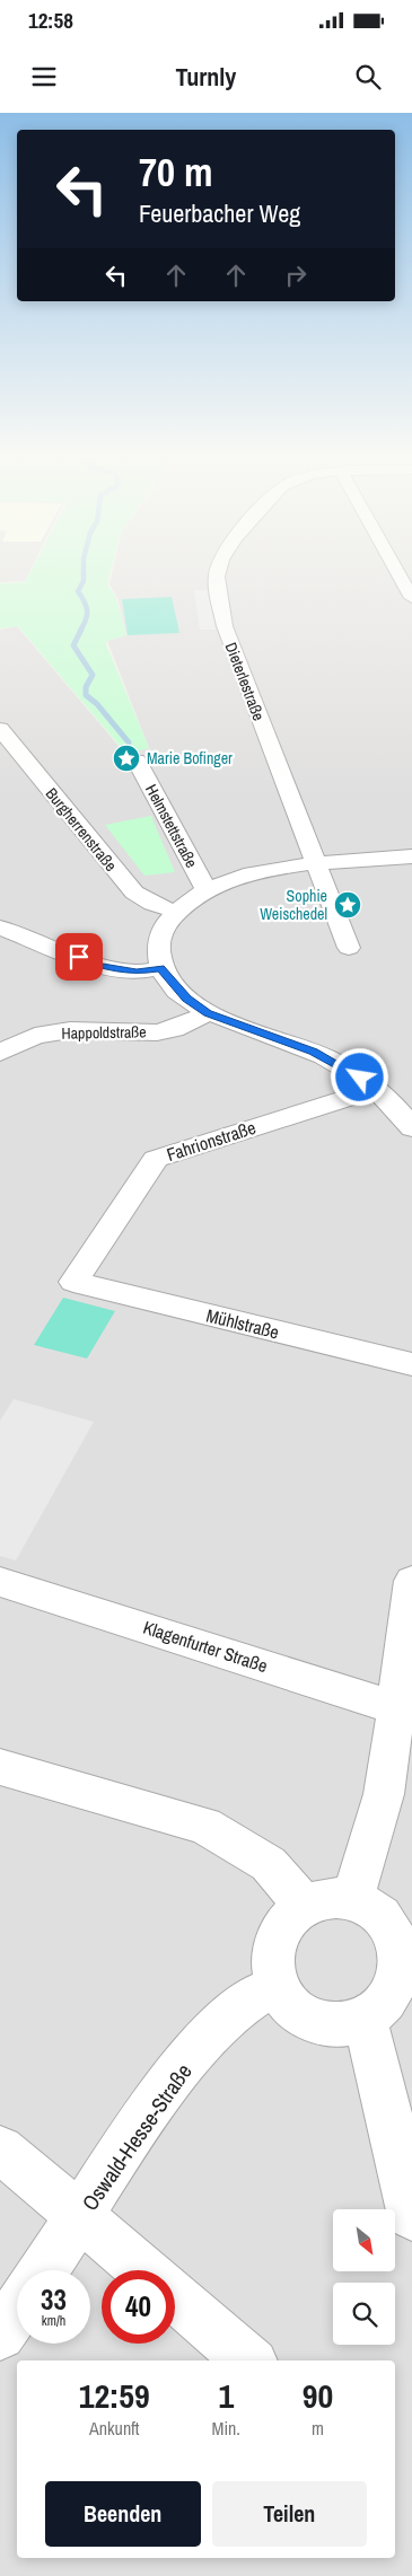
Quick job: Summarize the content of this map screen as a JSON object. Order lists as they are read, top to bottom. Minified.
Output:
{"streets":{"street":["Dieterlestraße","Helmstettstraße","Burgherrenstraße","Happoldstraße","Fahrionstraße","Mühlstraße","Klagenfurter Straße","Oswald-Hesse-Straße"]},"crossings":[["Fahrionstraße","Mühlstraße"]],"places":{"place":["Marie Bofinger","Sophie Weischedel"]},"north":"bottom right","page":{"status":"12:58","header":"Turnly","turn":["70 m","Feuerbacher Weg"],"speed":"33 km/h","limit":"40","eta":["12:59","Ankunft","1","Min.","90","m"],"buttons":["Beenden","Teilen"]}}
